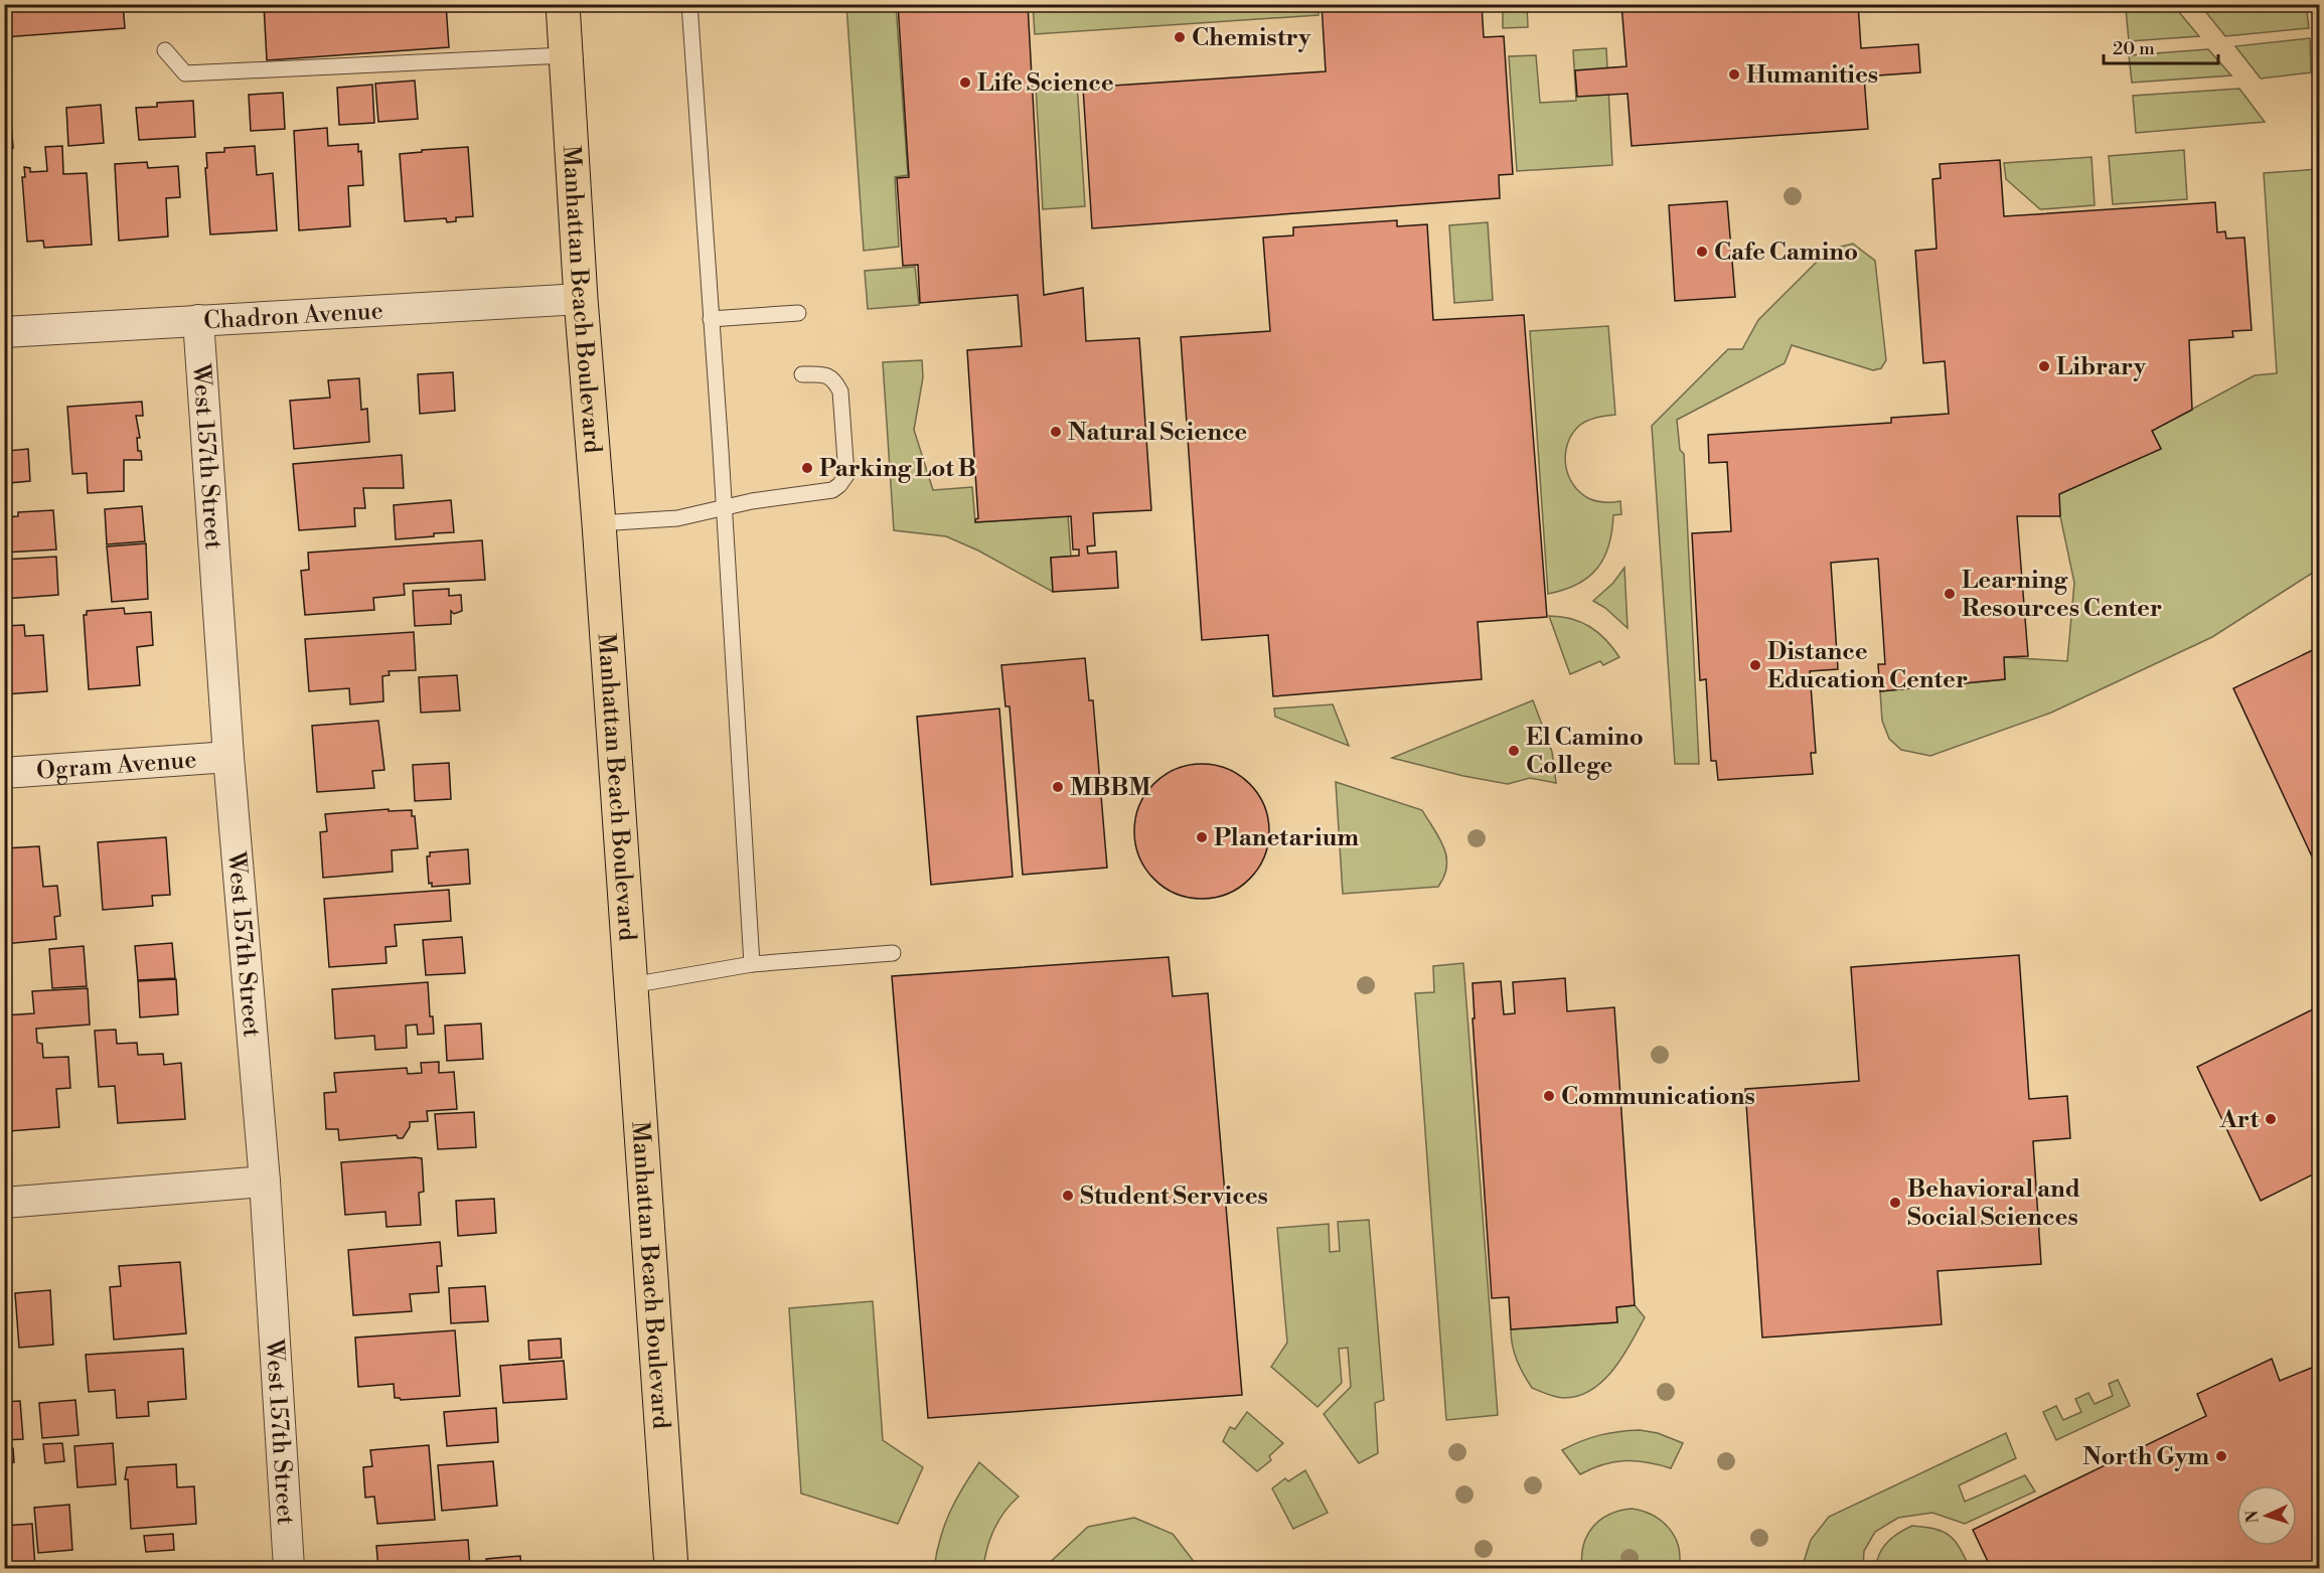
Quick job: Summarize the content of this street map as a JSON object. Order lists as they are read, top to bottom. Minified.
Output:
{"streets":{"main road":["Manhattan Beach Boulevard"],"street":["Chadron Avenue","West 157th Street","Ogram Avenue"]},"crossings":[["Manhattan Beach Boulevard","Chadron Avenue"],["Chadron Avenue","West 157th Street"],["West 157th Street","Ogram Avenue"]],"places":["Chemistry","Humanities","Life Science","Cafe Camino","Library","Natural Science","Parking Lot B","Learning Resources Center","Distance Education Center","El Camino College","MBBM","Planetarium","Communications","Art","Student Services","Behavioral and Social Sciences","North Gym"],"scale_bar":"20 m","north":"left"}
